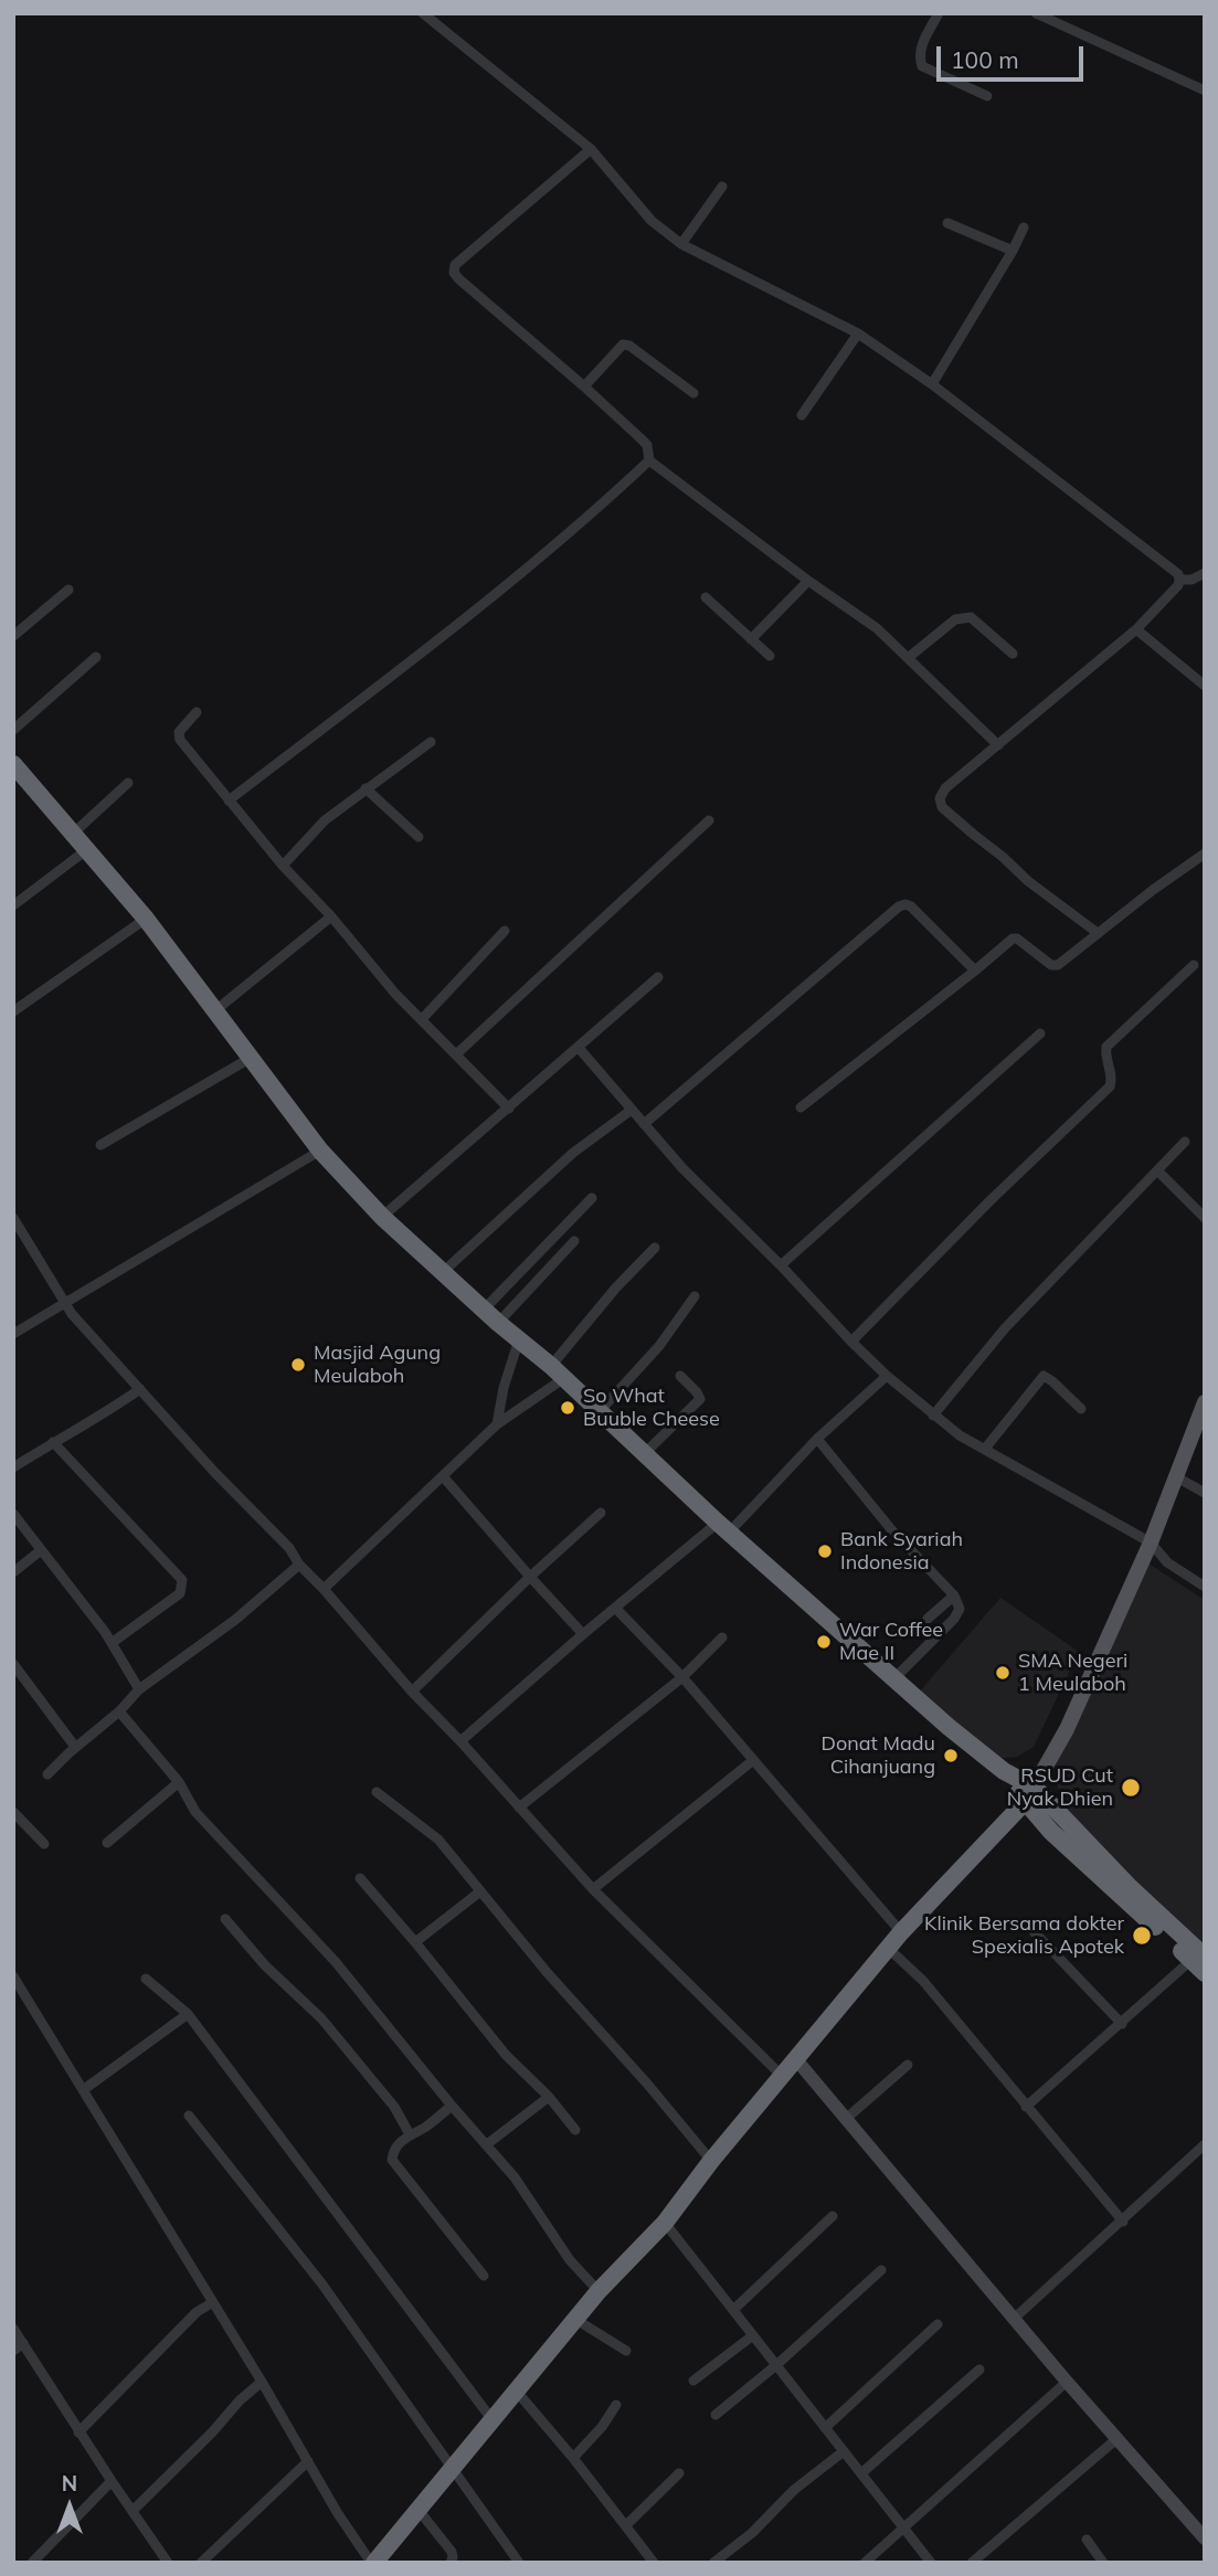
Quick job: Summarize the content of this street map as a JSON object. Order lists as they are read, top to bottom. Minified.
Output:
{"places":["Masjid Agung Meulaboh","So What Buuble Cheese","Bank Syariah Indonesia","War Coffee Mae II","SMA Negeri 1 Meulaboh","Donat Madu Cihanjuang","RSUD Cut Nyak Dhien","Klinik Bersama dokter Spexialis Apotek"],"scale_bar":"100 m","north":"top"}
